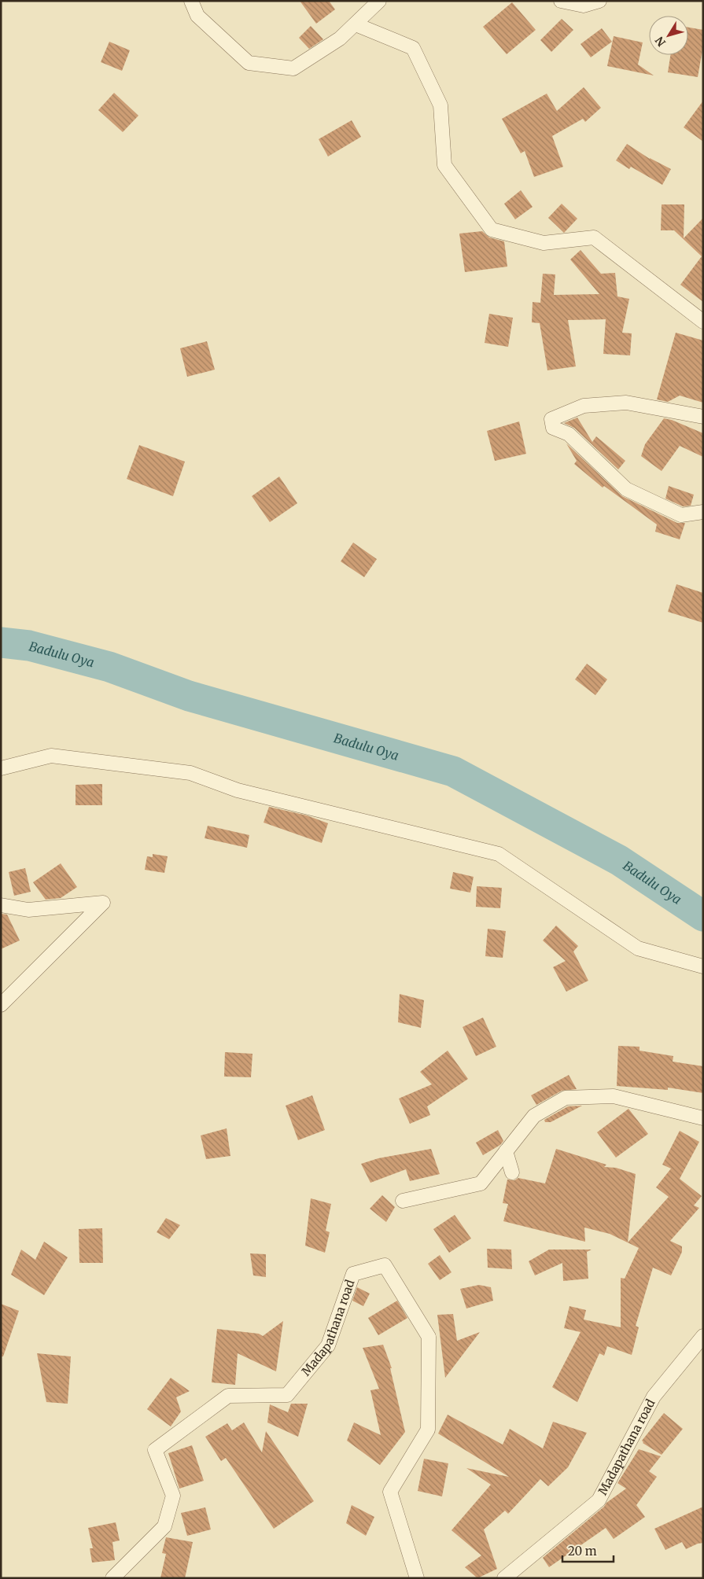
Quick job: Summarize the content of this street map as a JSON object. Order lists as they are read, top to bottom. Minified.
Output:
{"streets":{"street":["Madapathana road"]},"water":["Badulu Oya"],"scale_bar":"20 m","north":"bottom left"}
